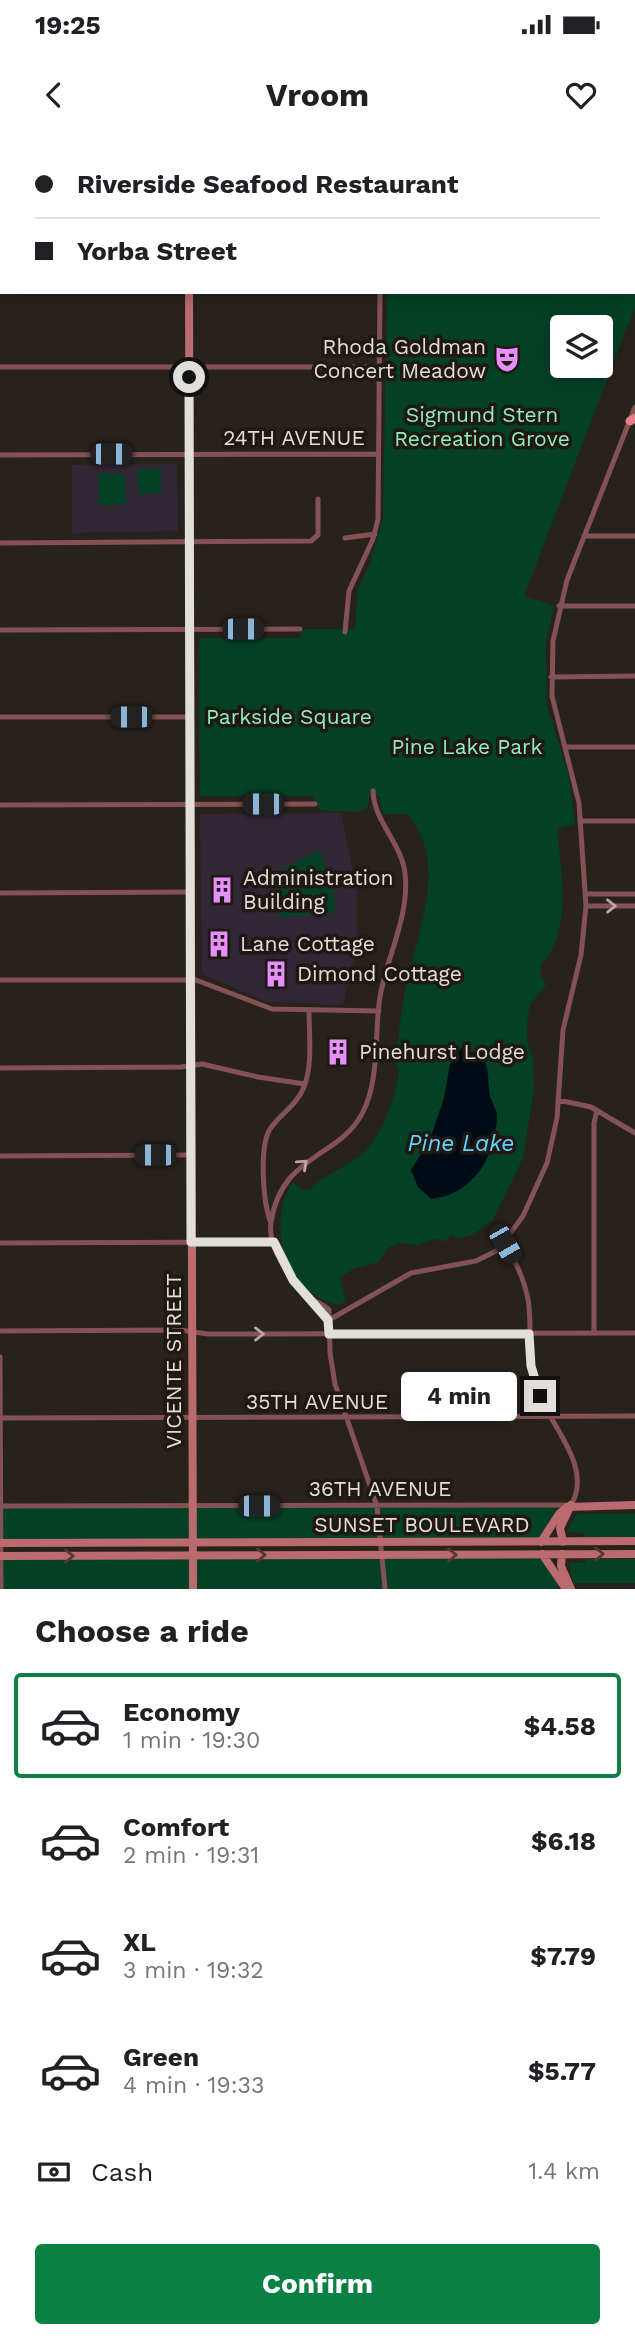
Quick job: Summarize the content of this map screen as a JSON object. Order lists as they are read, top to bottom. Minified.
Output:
{"streets":{"main road":["VICENTE STREET","36TH AVENUE","SUNSET BOULEVARD"],"street":["24TH AVENUE","35TH AVENUE"]},"crossings":[["24TH AVENUE","VICENTE STREET"],["VICENTE STREET","35TH AVENUE"],["VICENTE STREET","36TH AVENUE"],["VICENTE STREET","SUNSET BOULEVARD"]],"water":["Pine Lake"],"parks":["Sigmund Stern Recreation Grove","Parkside Square","Pine Lake Park"],"places":{"theatre":["Rhoda Goldman Concert Meadow"],"building":["Administration Building","Lane Cottage","Dimond Cottage","Pinehurst Lodge"]},"page":{"status":"19:25","header":"Vroom","banner":["Riverside Seafood Restaurant","Yorba Street"],"bubble":"4 min","heading":"Choose a ride","list":[{"name":"Economy","note":"1 min · 19:30","value":"$4.58"},{"name":"Comfort","note":"2 min · 19:31","value":"$6.18"},{"name":"XL","note":"3 min · 19:32","value":"$7.79"},{"name":"Green","note":"4 min · 19:33","value":"$5.77"}],"pay":["Cash","1.4 km"],"buttons":"Confirm"}}
